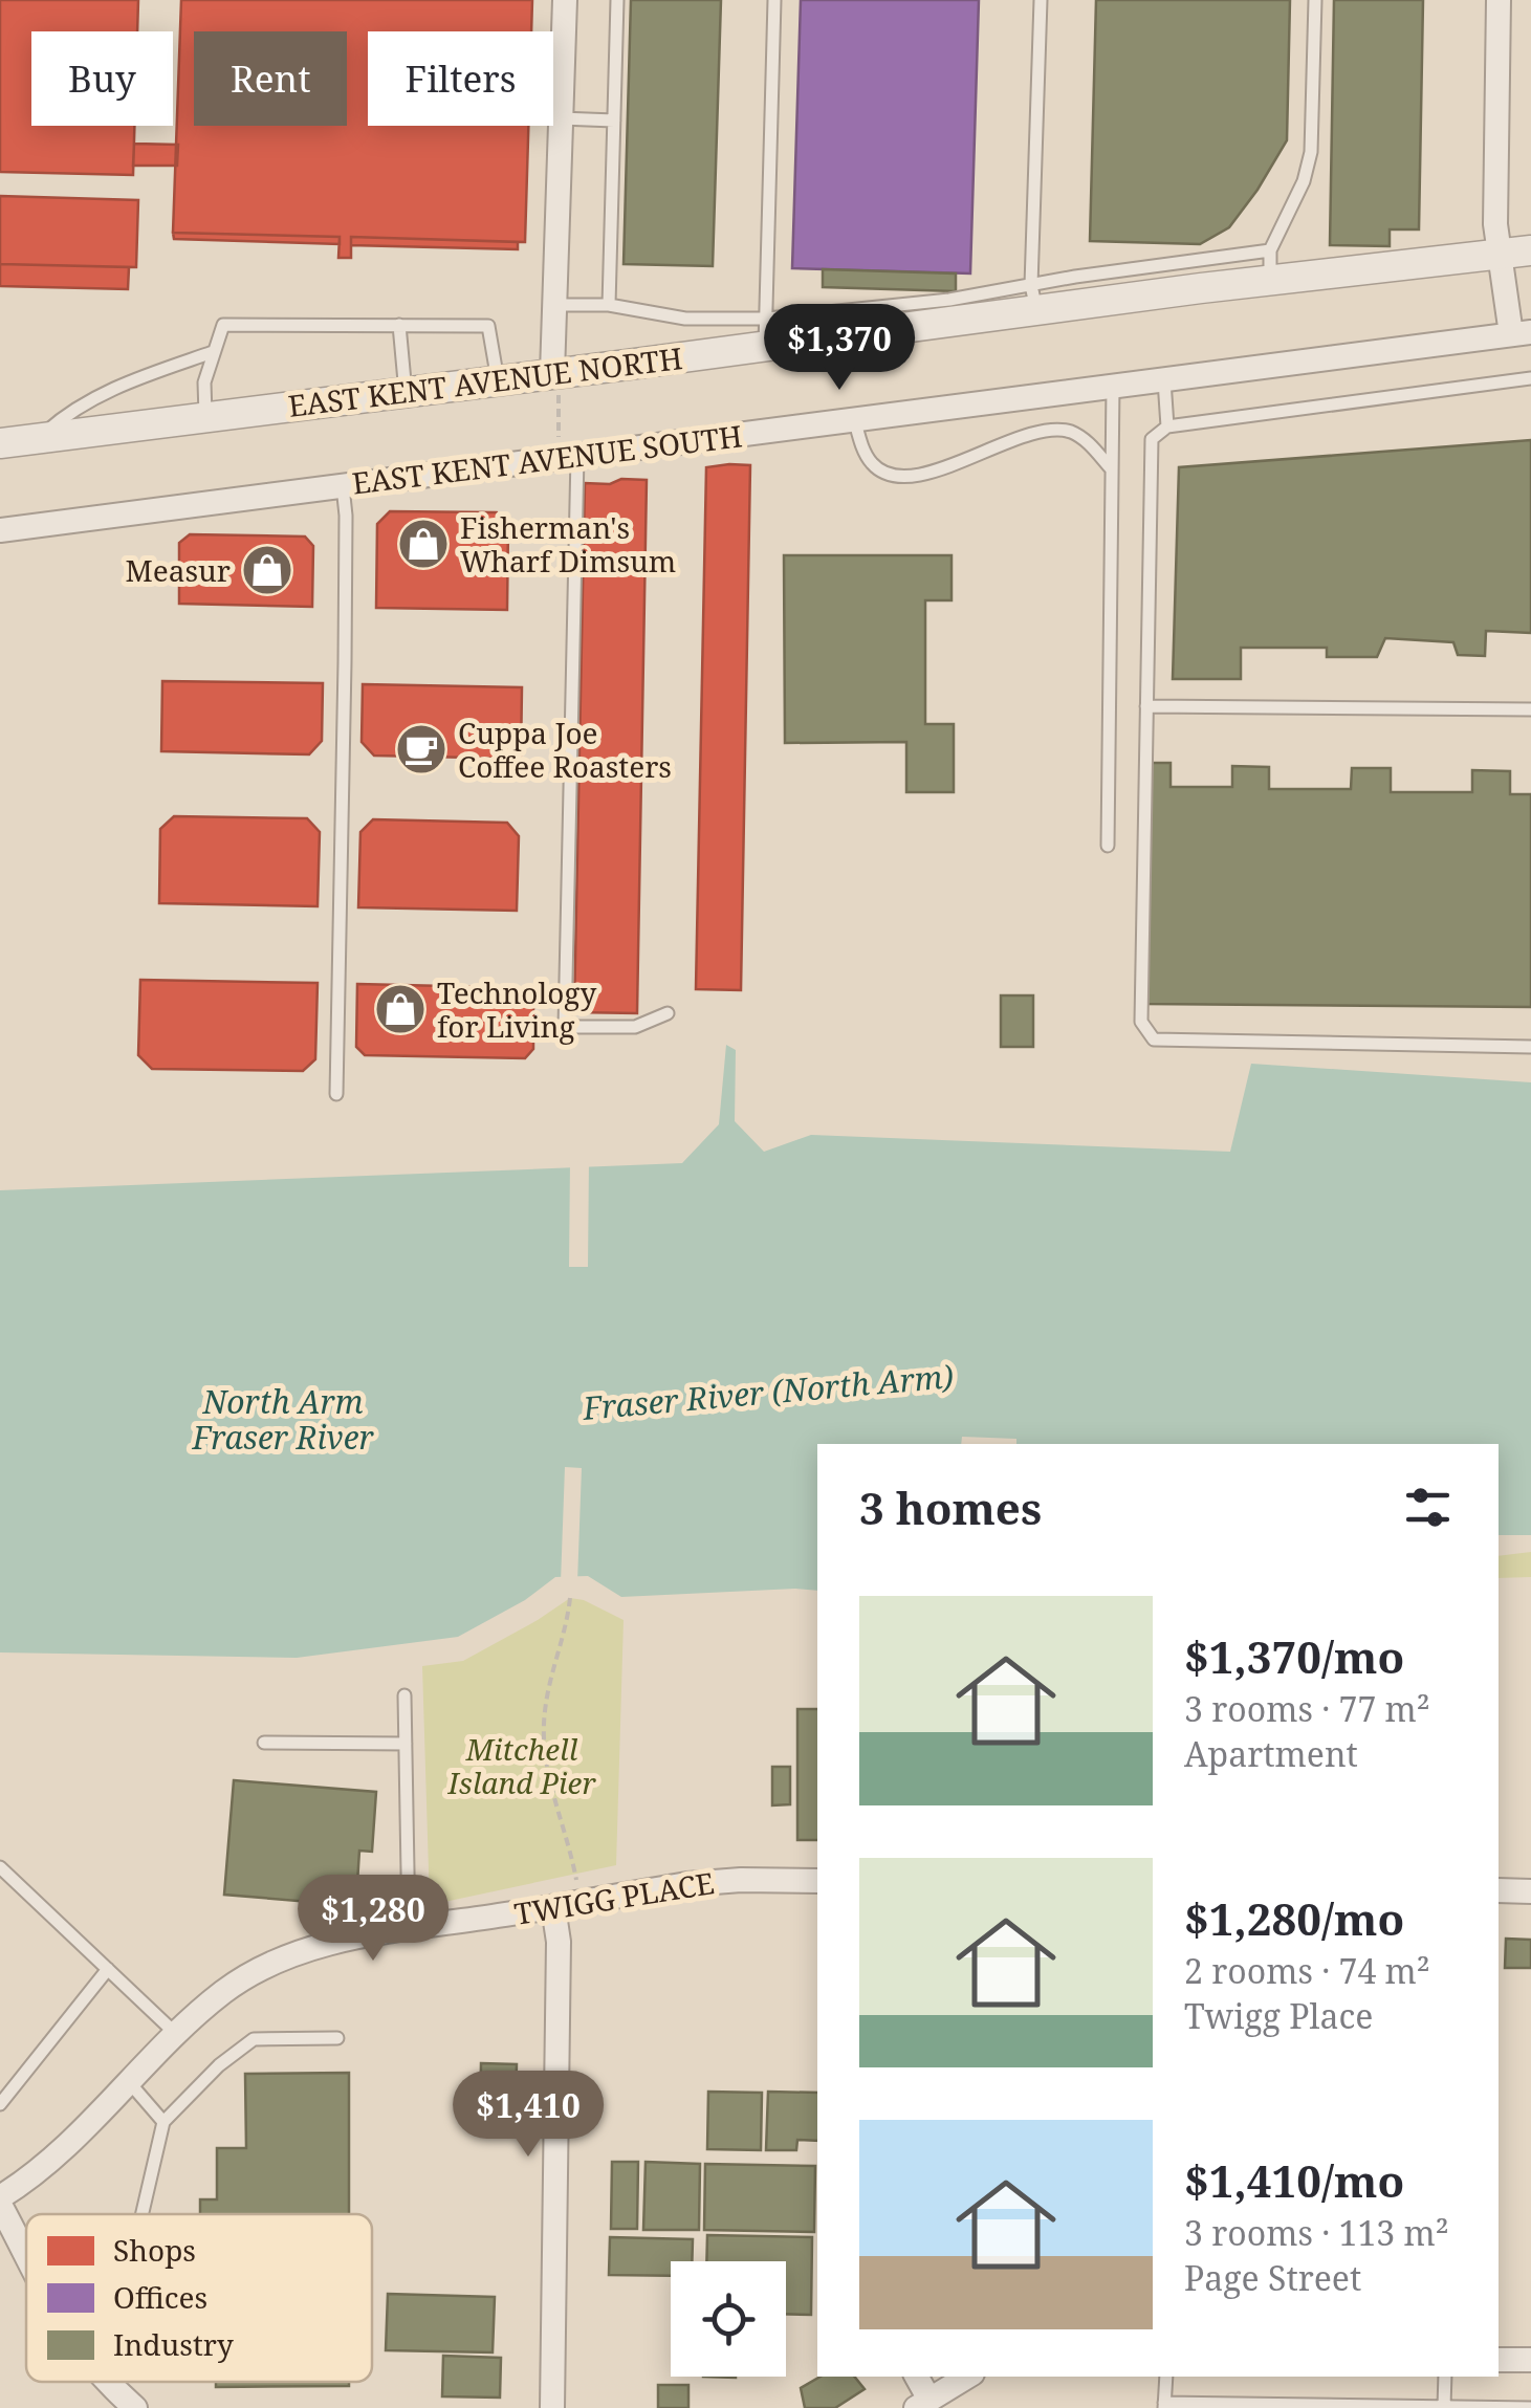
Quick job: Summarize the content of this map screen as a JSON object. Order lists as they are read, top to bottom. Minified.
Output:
{"streets":{"street":["EAST KENT AVENUE NORTH","EAST KENT AVENUE SOUTH","TWIGG PLACE"]},"water":["Fraser River (North Arm)","North Arm Fraser River"],"parks":["Mitchell Island Pier"],"places":{"shop":["Fisherman's Wharf Dimsum","Measur","Technology for Living"],"cafe":["Cuppa Joe Coffee Roasters"]},"legend":["Shops","Offices","Industry"],"page":{"chip":["Buy","Rent","Filters"],"price":["$1,370","$1,280","$1,410"],"heading":"3 homes","list":[{"name":"$1,370/mo","note":"3 rooms · 77 m² · Apartment"},{"name":"$1,280/mo","note":"2 rooms · 74 m² · Twigg Place"},{"name":"$1,410/mo","note":"3 rooms · 113 m² · Page Street"}]}}
